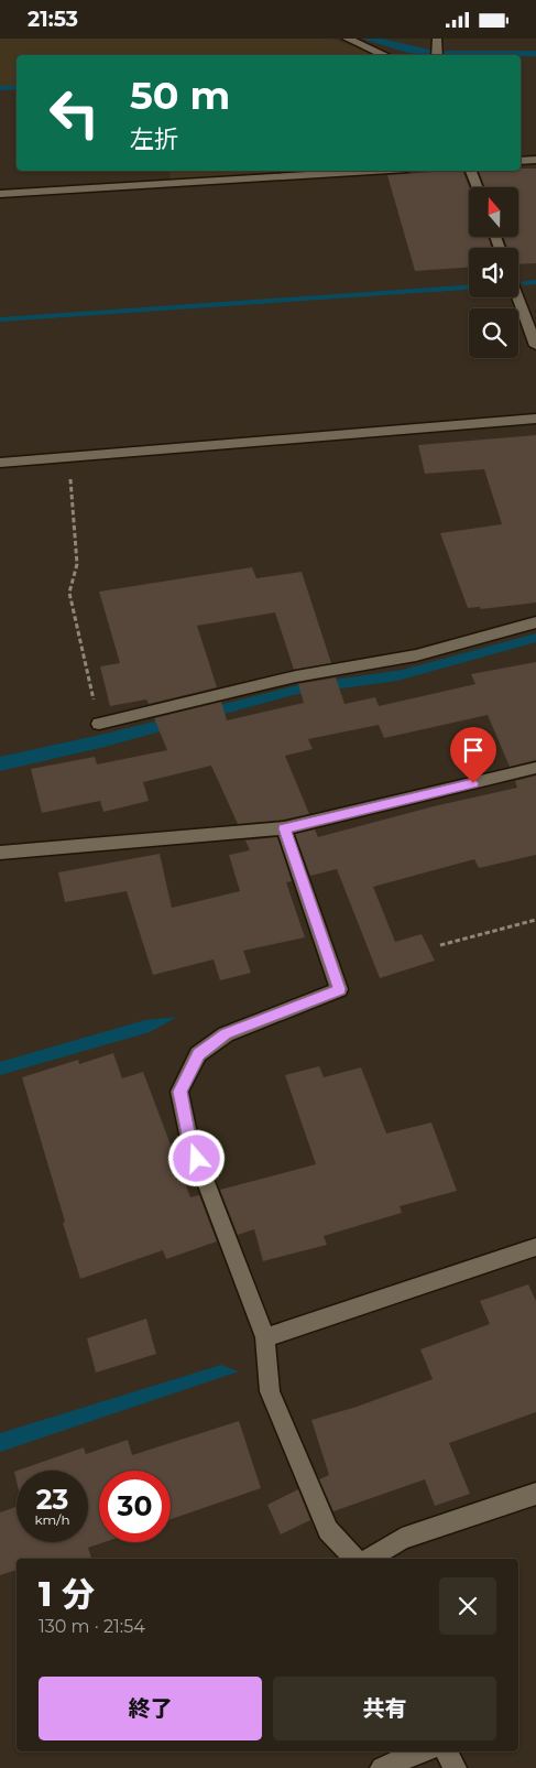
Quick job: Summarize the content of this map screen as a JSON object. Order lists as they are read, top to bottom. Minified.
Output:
{"north":"top","page":{"status":"21:53","turn":["50 m","左折"],"speed":"23 km/h","limit":"30","heading":["1 分","130 m · 21:54"],"buttons":["終了","共有"]}}
